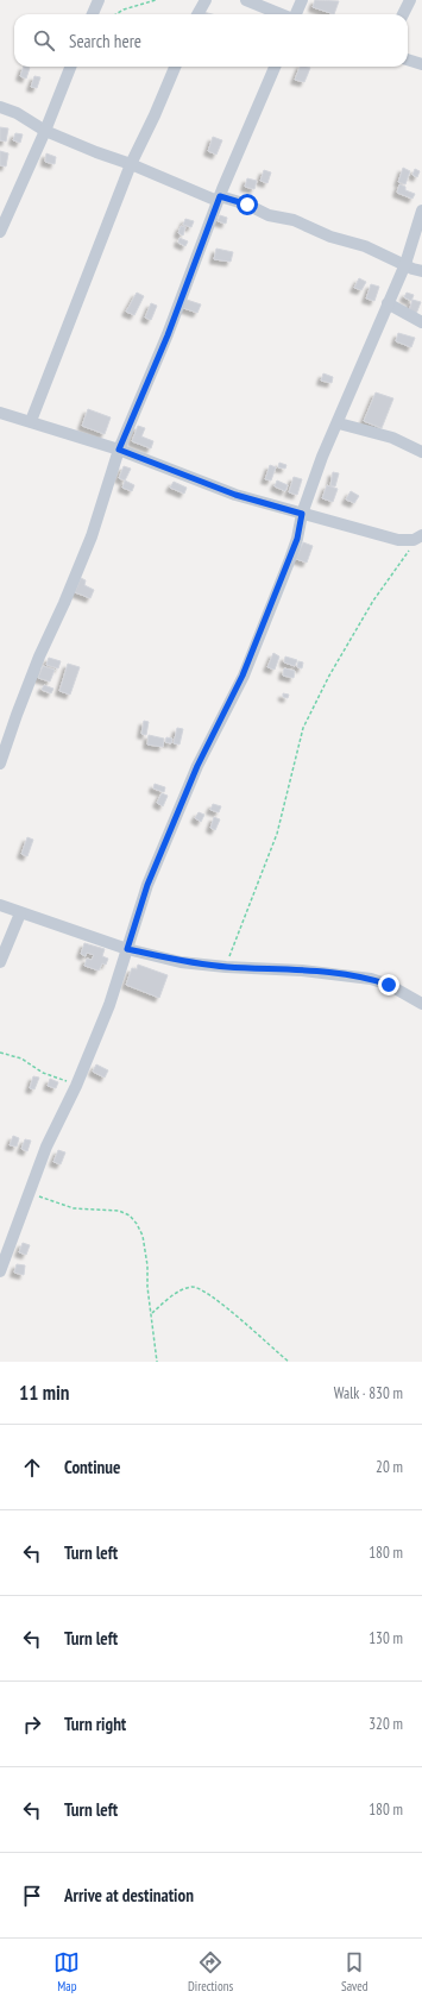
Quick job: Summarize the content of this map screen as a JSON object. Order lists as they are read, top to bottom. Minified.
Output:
{"page":{"search":"Search here","heading":["11 min","Walk · 830 m"],"list":[["Continue","20 m"],["Turn left","180 m"],["Turn left","130 m"],["Turn right","320 m"],["Turn left","180 m"],"Arrive at destination"],"nav":["Map","Directions","Saved"]}}
